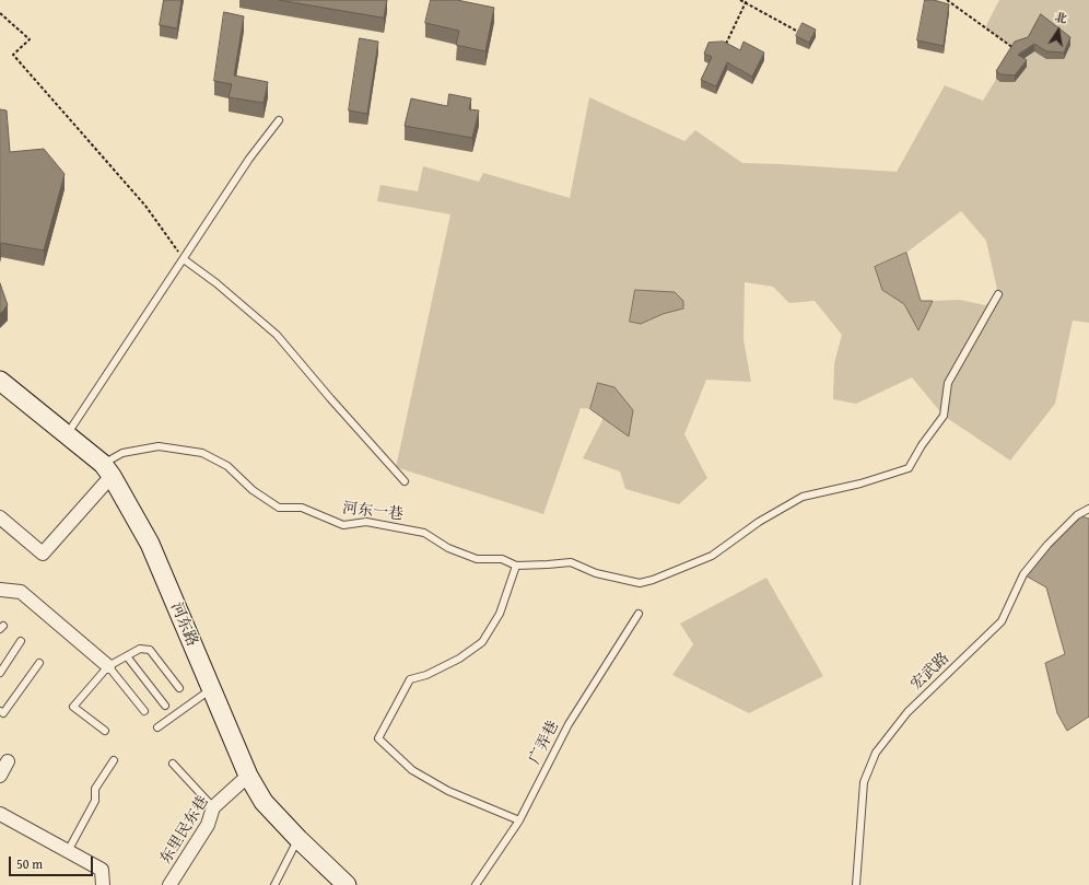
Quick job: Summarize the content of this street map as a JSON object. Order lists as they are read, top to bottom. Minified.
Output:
{"streets":{"main road":["河东路"],"street":["东里民东巷"],"lane":["河东一巷","宏武路","广弄巷"]},"crossings":[["河东一巷","河东路"],["河东路","东里民东巷"]],"scale_bar":"50 m","north":"top"}
